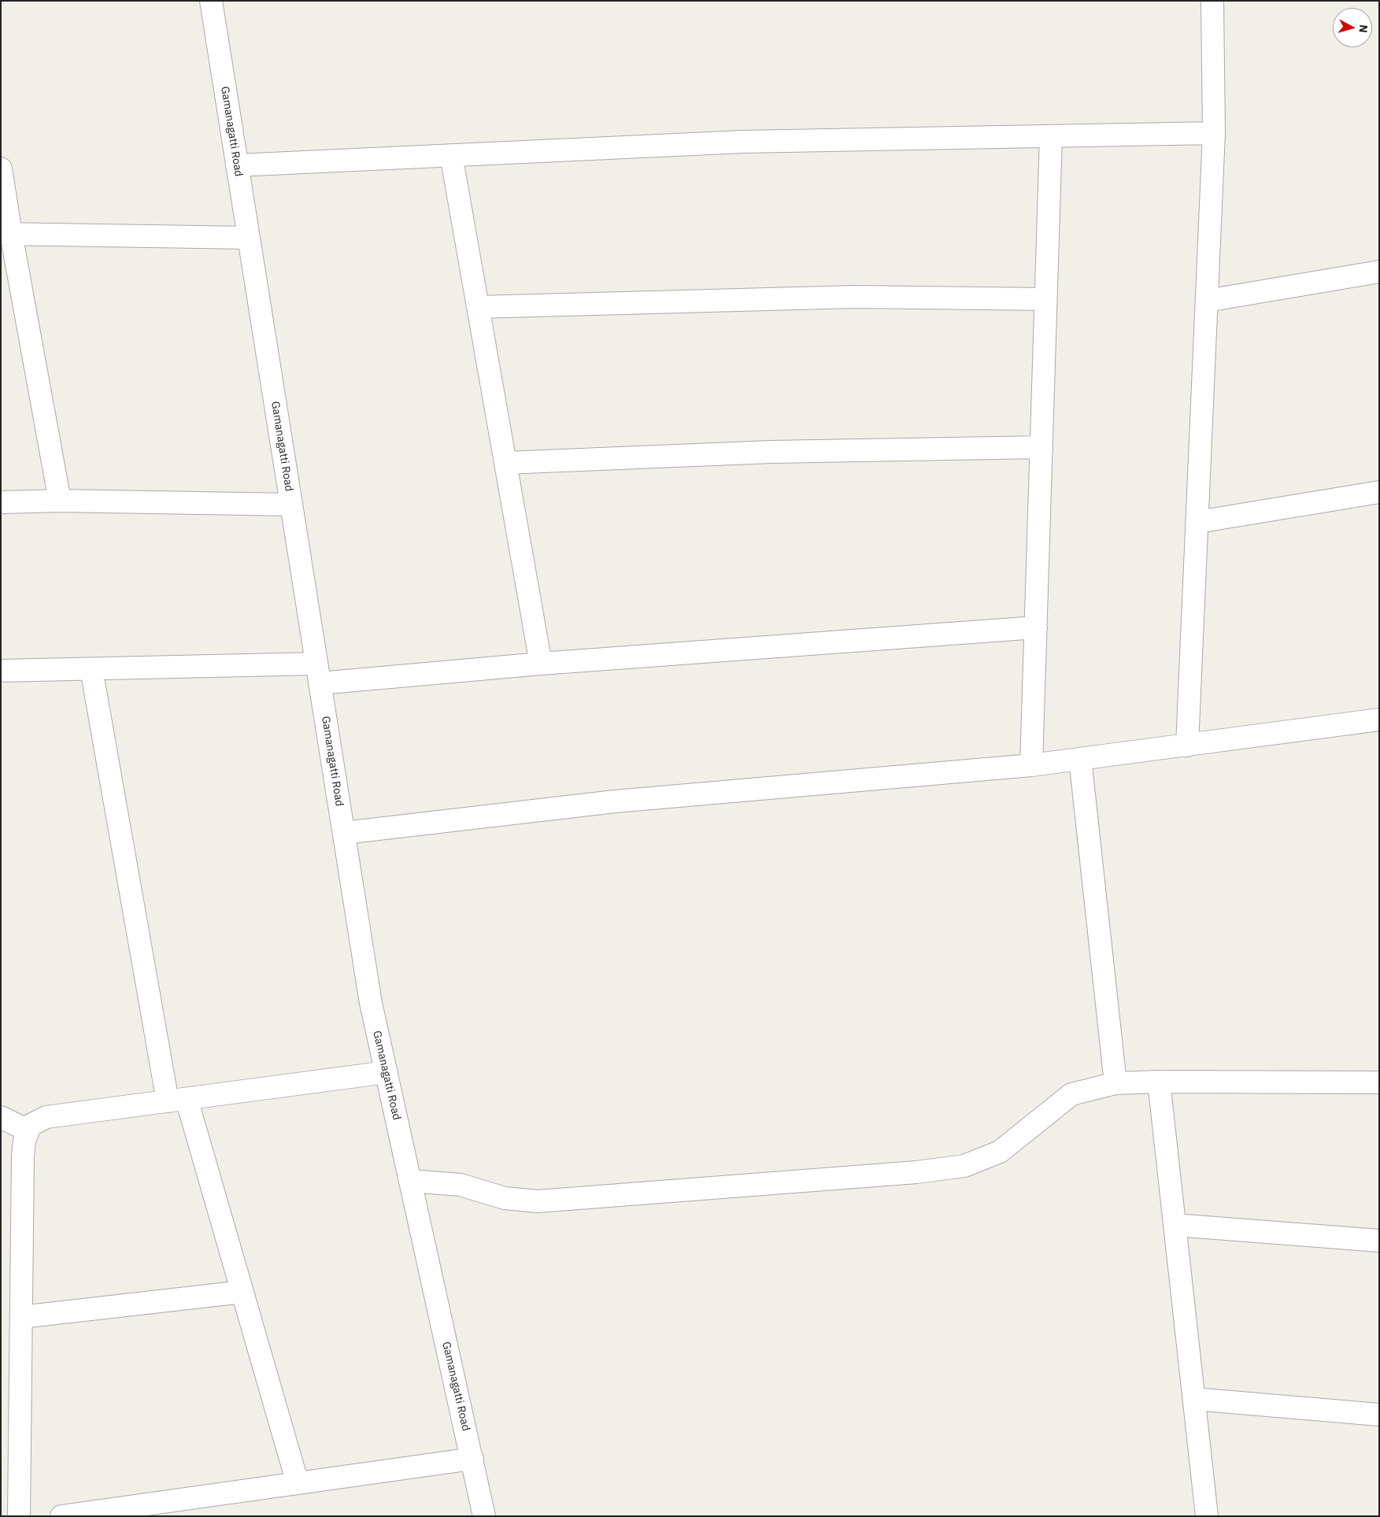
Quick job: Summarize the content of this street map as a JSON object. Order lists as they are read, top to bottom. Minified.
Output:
{"streets":{"street":["Gamanagatti Road"]},"north":"right"}
